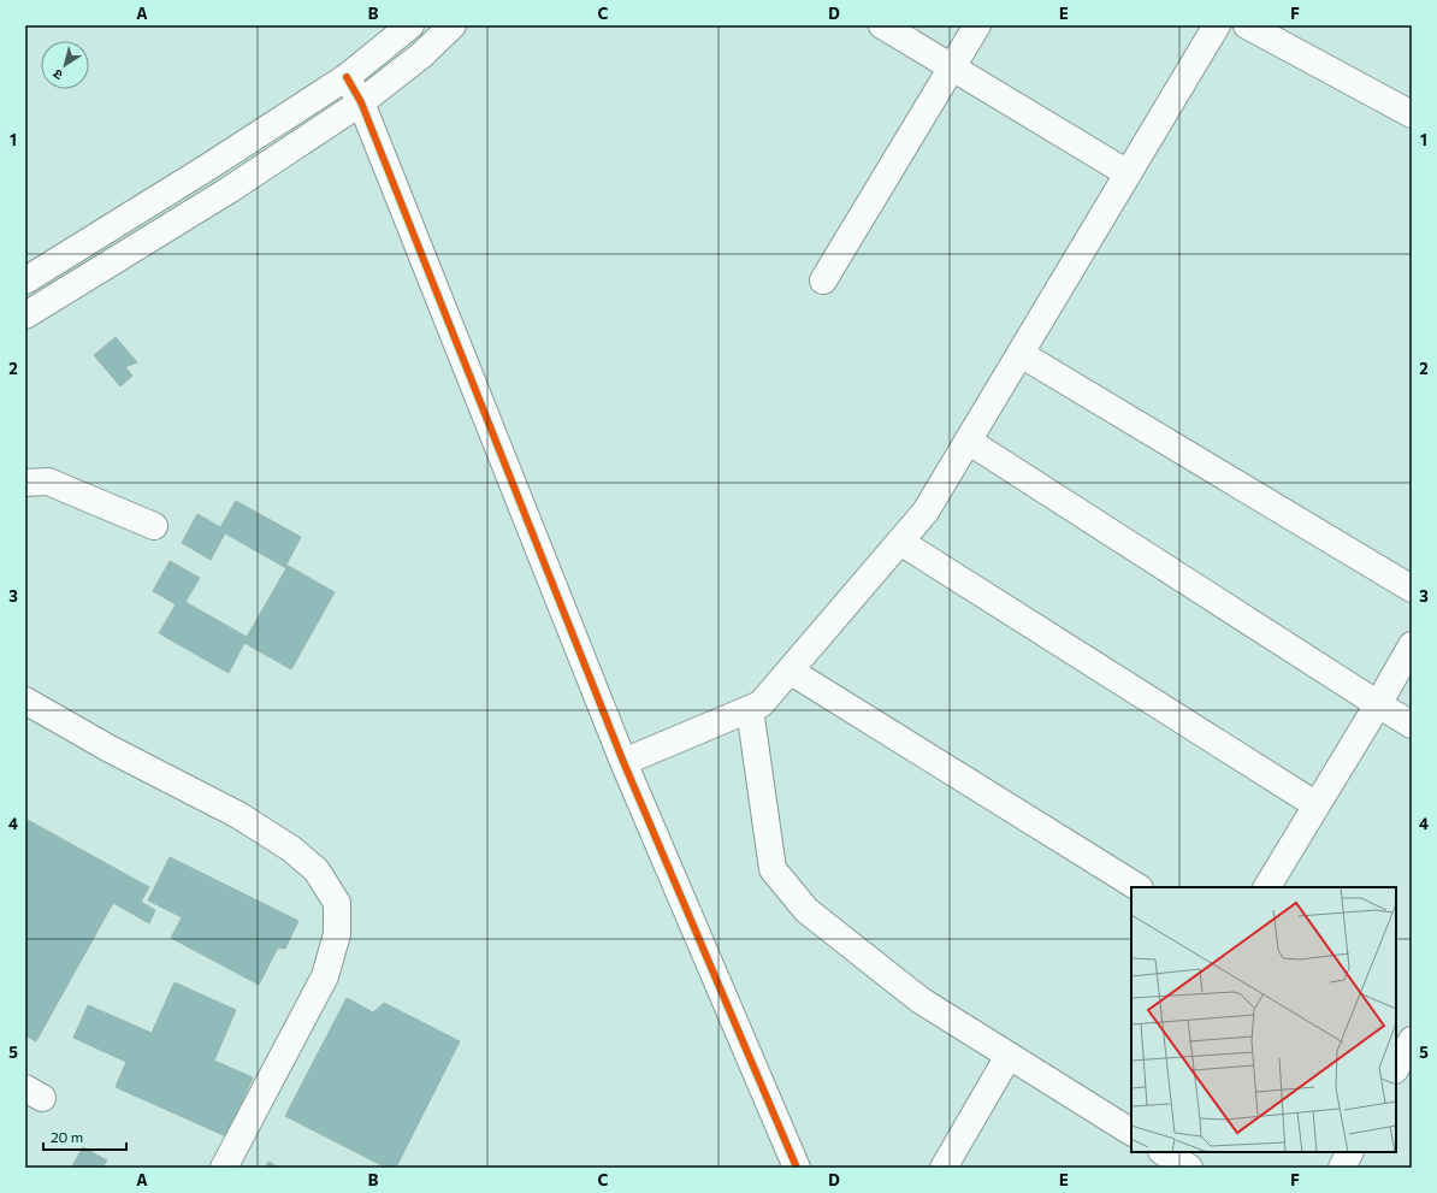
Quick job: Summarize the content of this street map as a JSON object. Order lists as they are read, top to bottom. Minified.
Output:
{"scale_bar":"20 m","north":"bottom left","grid":{"columns":["A","B","C","D","E","F"],"rows":["1","2","3","4","5"]}}
